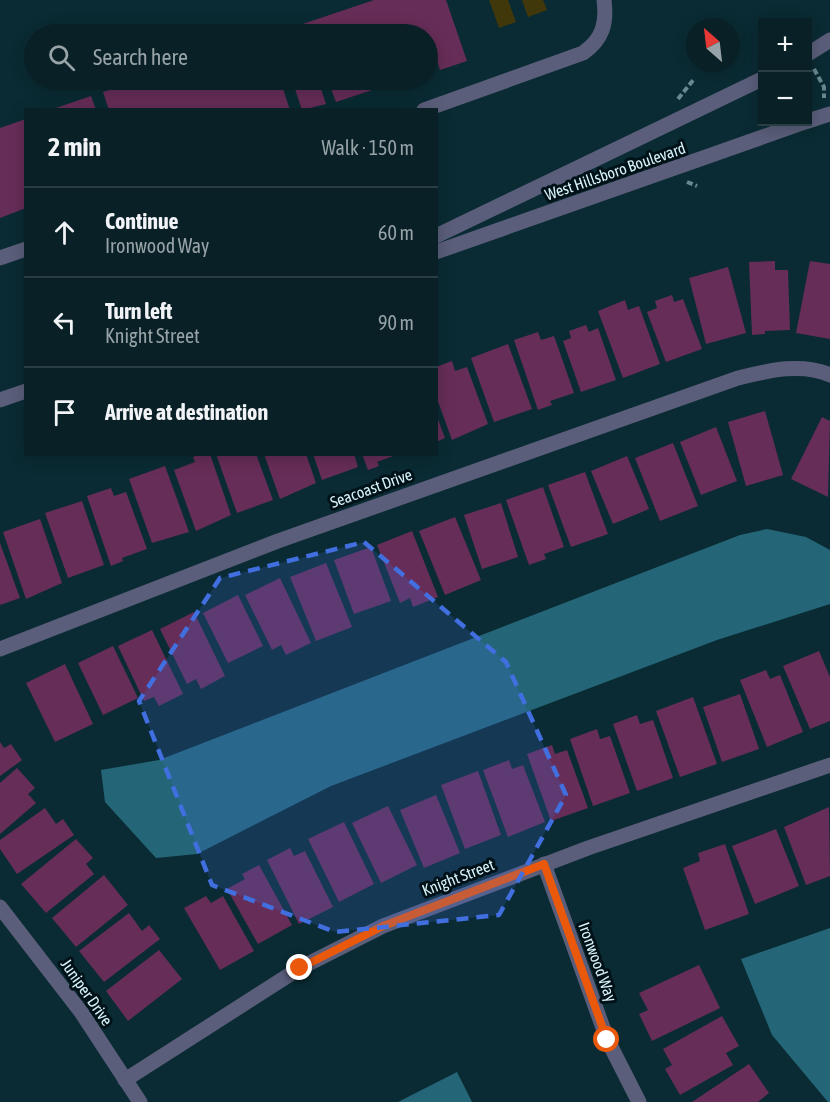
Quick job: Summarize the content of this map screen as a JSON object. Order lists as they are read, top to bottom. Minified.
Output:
{"streets":{"street":["West Hillsboro Boulevard","Seacoast Drive","Knight Street","Ironwood Way","Juniper Drive"]},"crossings":[["Knight Street","Ironwood Way"],["Knight Street","Juniper Drive"]],"north":"top left","page":{"map_buttons":["+","−"],"search":"Search here","heading":["2 min","Walk · 150 m"],"list":[["Continue","Ironwood Way","60 m"],["Turn left","Knight Street","90 m"],"Arrive at destination"]}}
